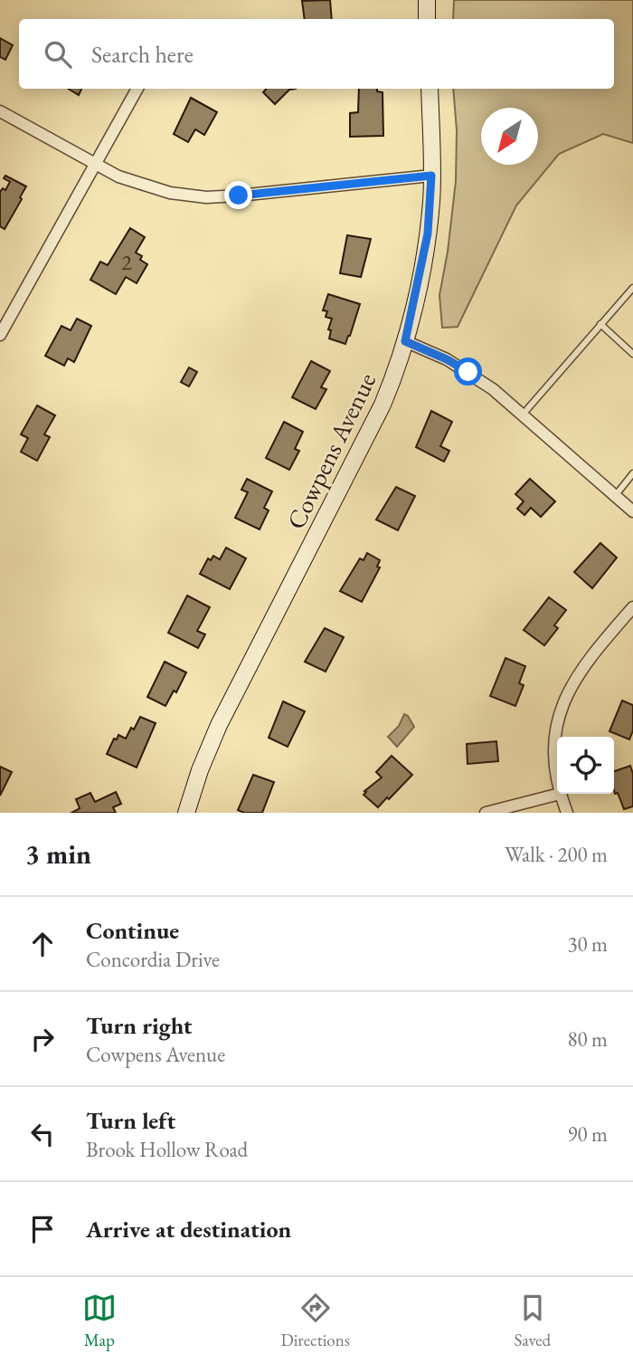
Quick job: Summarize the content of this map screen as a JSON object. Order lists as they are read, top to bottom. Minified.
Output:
{"streets":{"street":["Cowpens Avenue"]},"house_numbers":["2"],"north":"bottom left","page":{"search":"Search here","heading":["3 min","Walk · 200 m"],"list":[["Continue","Concordia Drive","30 m"],["Turn right","Cowpens Avenue","80 m"],["Turn left","Brook Hollow Road","90 m"],"Arrive at destination"],"nav":["Map","Directions","Saved"]}}
